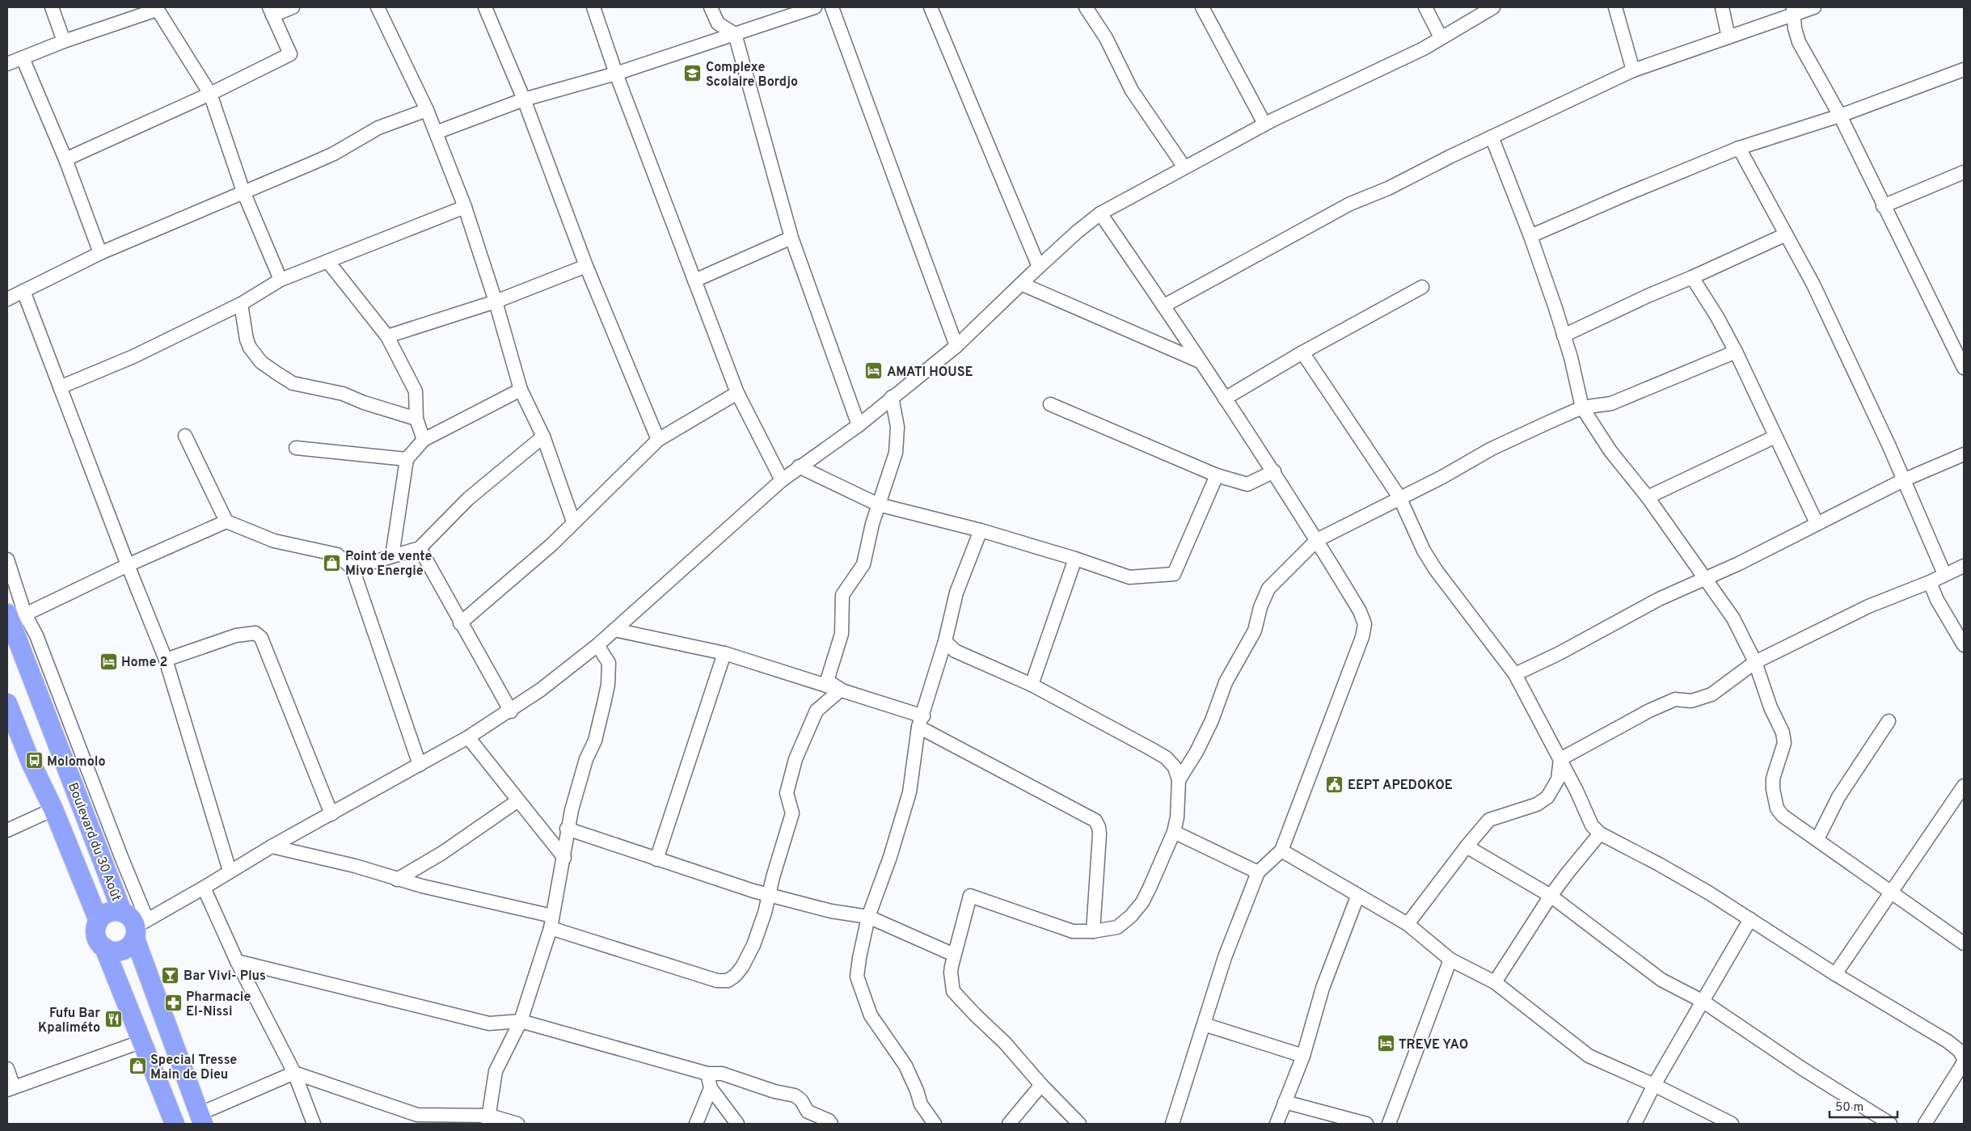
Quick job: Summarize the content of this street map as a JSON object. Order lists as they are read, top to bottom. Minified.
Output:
{"streets":{"highway":["Boulevard du 30 Août"]},"places":{"school or university":["Complexe Scolaire Bordjo"],"hotel":["AMATI HOUSE","Home 2","TREVE YAO"],"shop":["Point de vente Mivo Energie","Special Tresse Main de Dieu"],"bus stop":["Molomolo"],"public building":["EEPT APEDOKOE"],"bar":["Bar Vivi- Plus"],"pharmacy":["Pharmacie El-Nissi"],"restaurant":["Fufu Bar Kpaliméto"]},"scale_bar":"50 m"}
